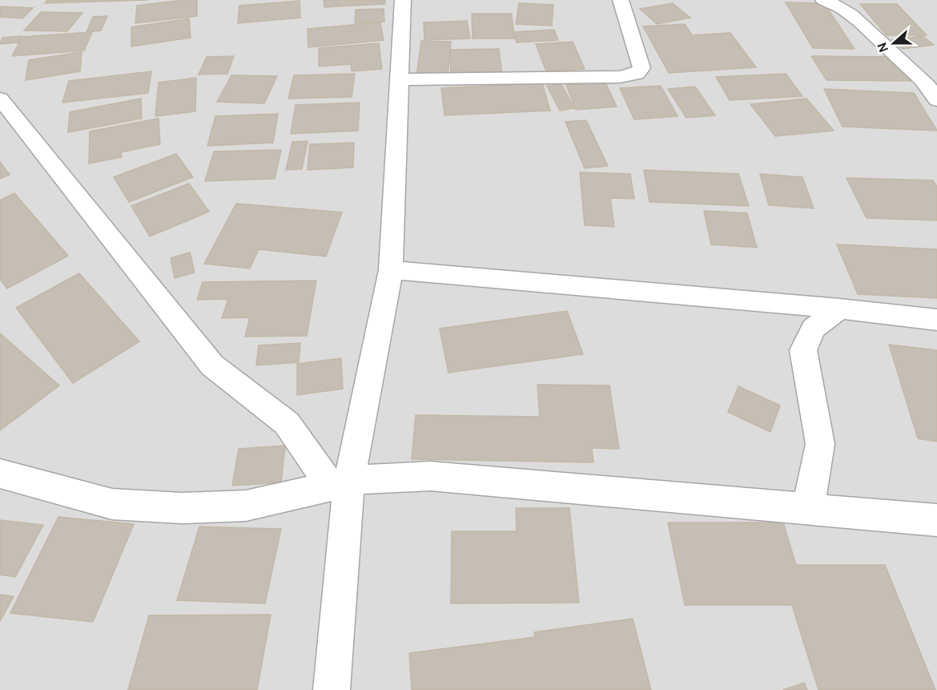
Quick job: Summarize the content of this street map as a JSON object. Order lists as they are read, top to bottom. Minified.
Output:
{"north":"left"}
